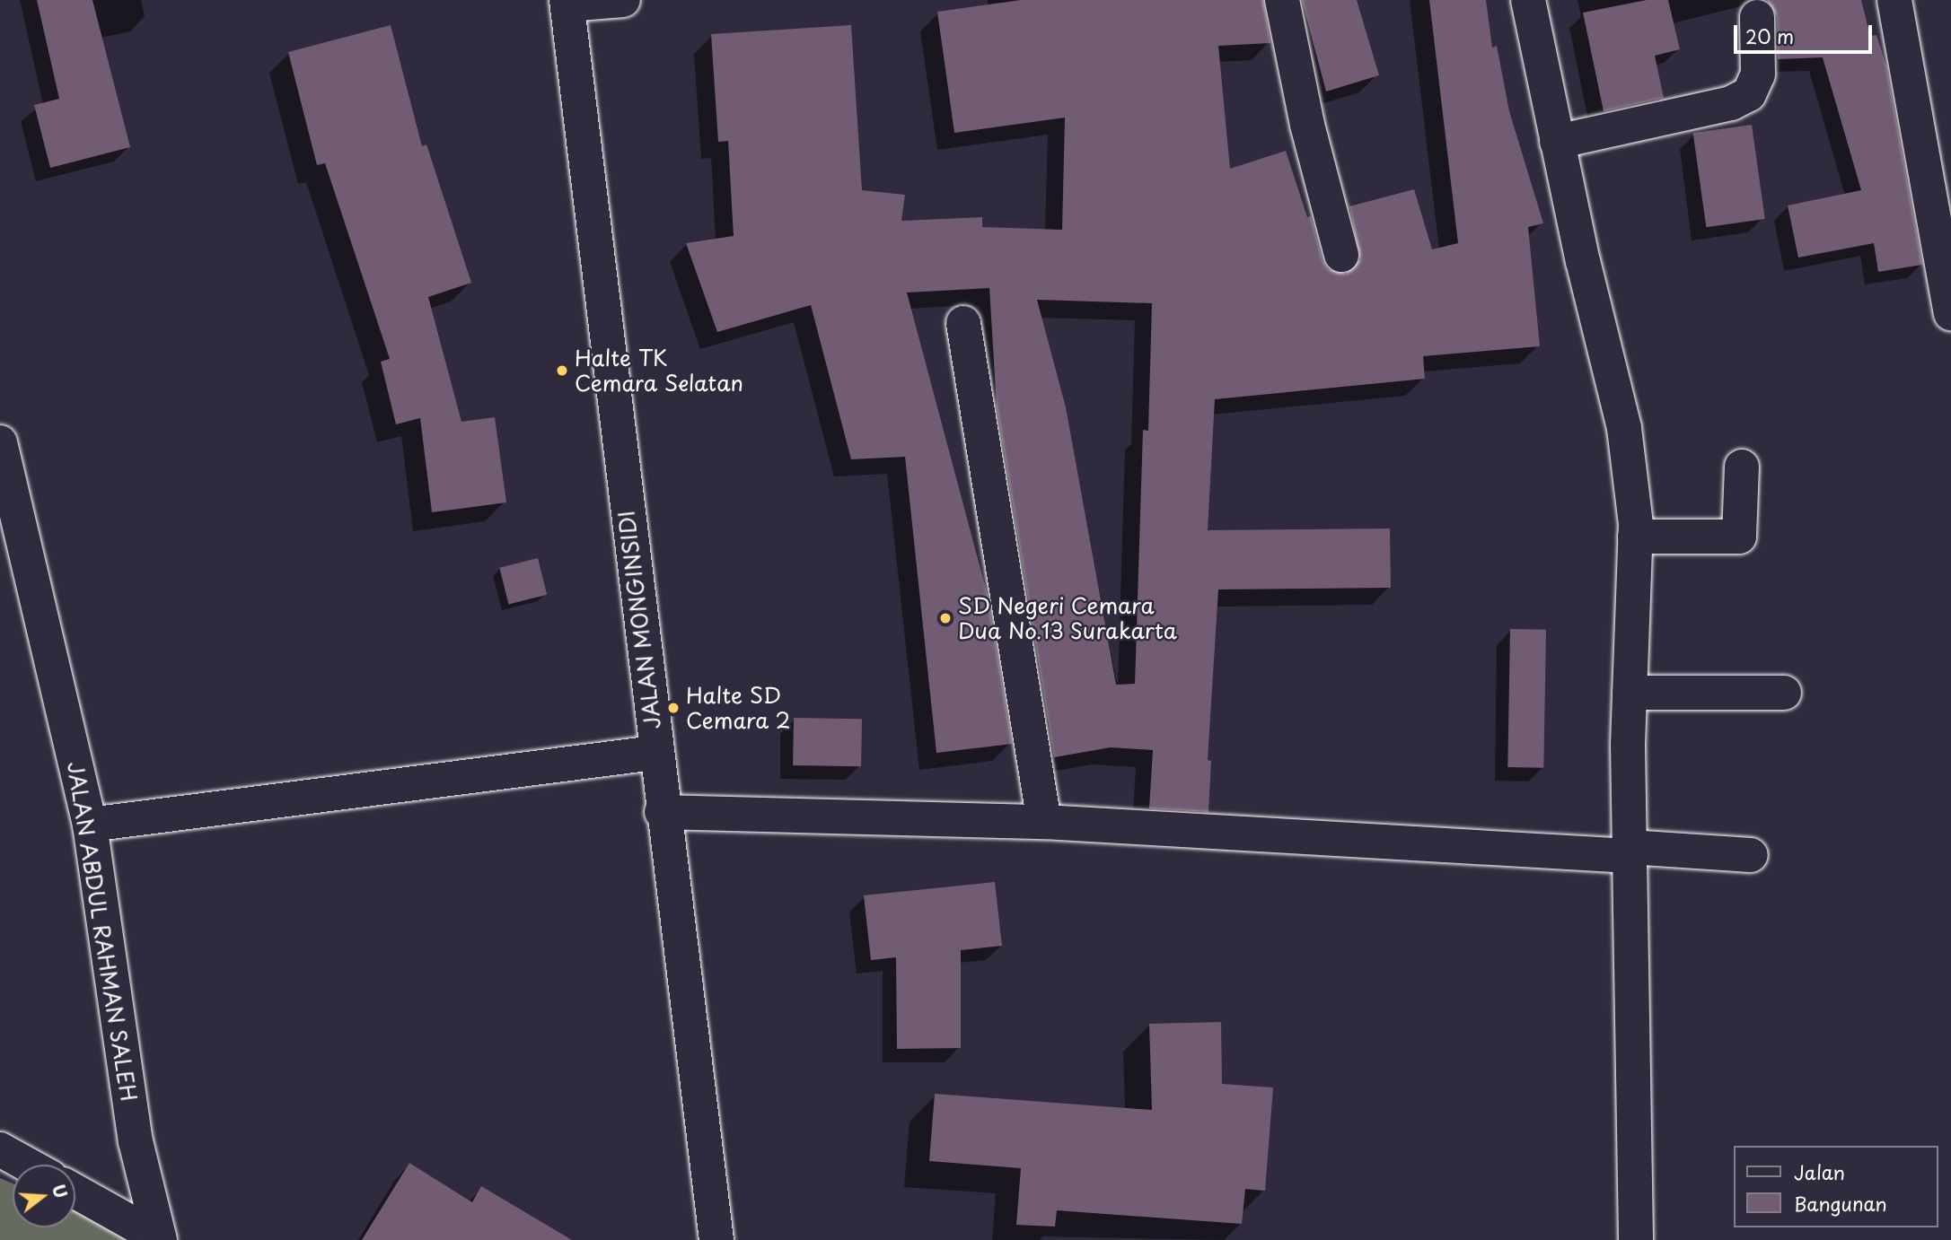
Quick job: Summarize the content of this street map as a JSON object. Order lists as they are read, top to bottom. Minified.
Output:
{"streets":{"street":["JALAN MONGINSIDI","JALAN ABDUL RAHMAN SALEH"]},"places":["Halte TK Cemara Selatan","SD Negeri Cemara Dua No.13 Surakarta","Halte SD Cemara 2"],"legend":["Jalan","Bangunan"],"scale_bar":"20 m","north":"right"}
